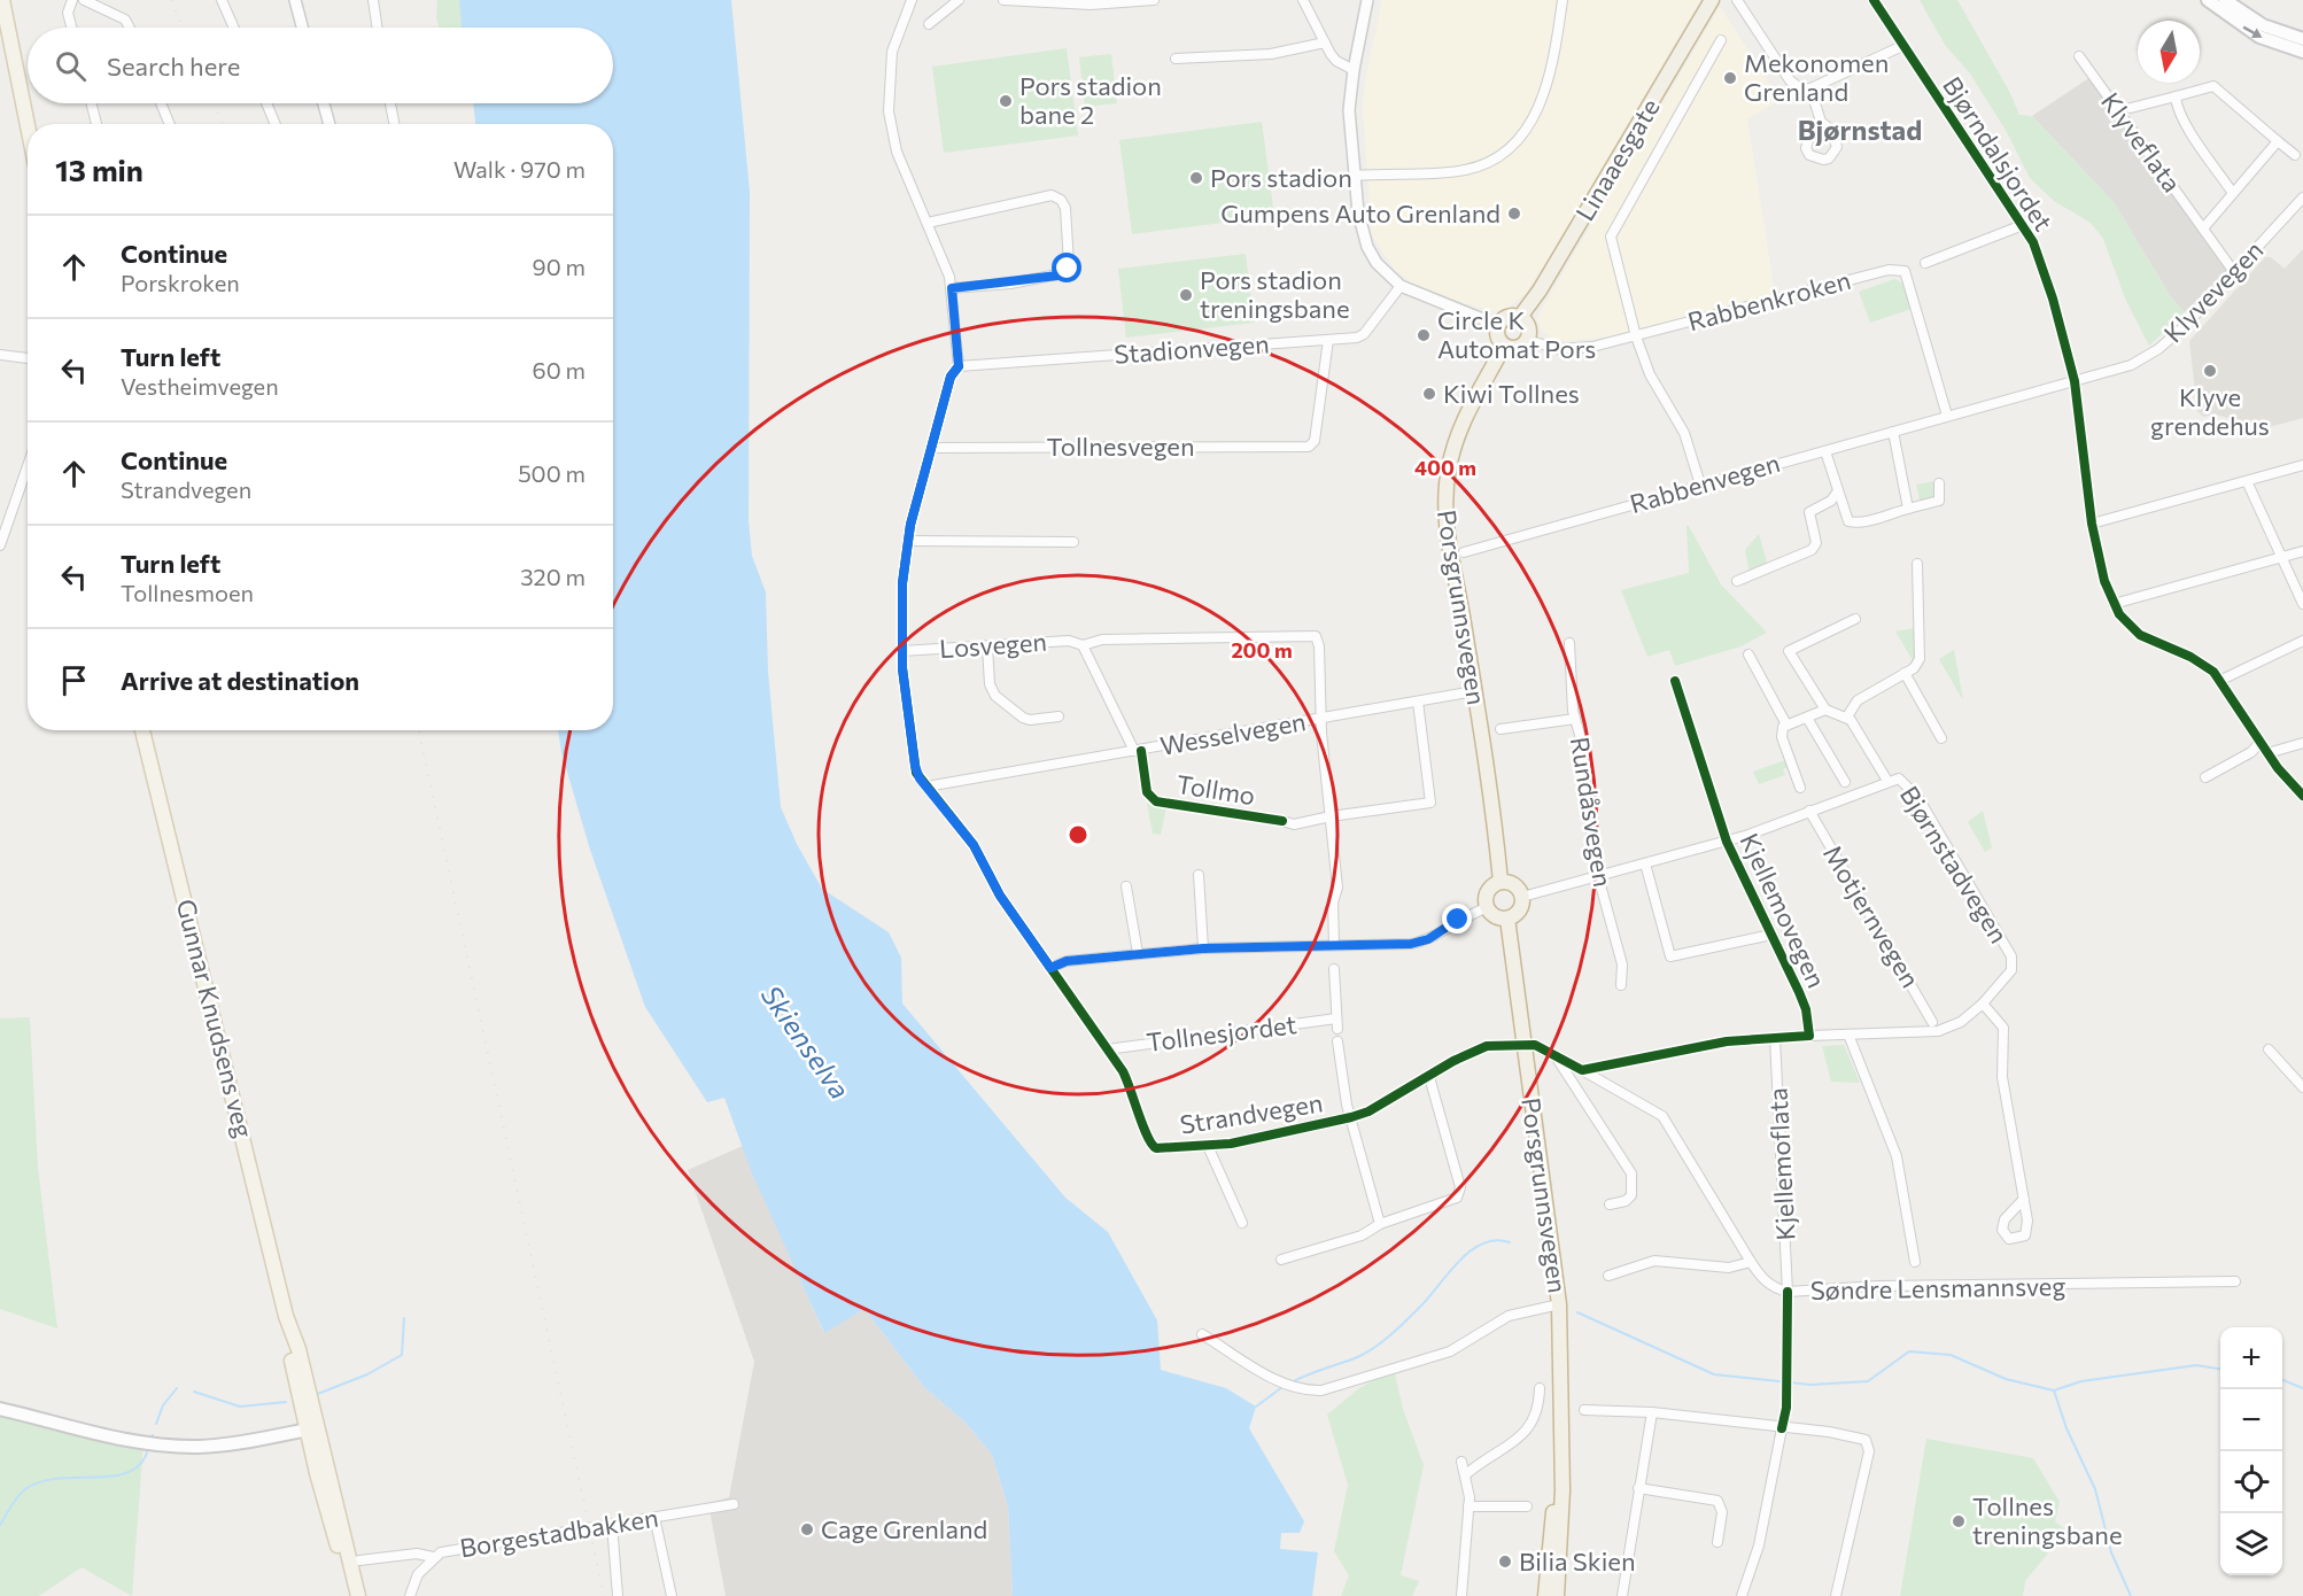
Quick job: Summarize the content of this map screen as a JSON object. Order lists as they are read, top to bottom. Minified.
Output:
{"streets":{"highway":["Linaaesgate","Porsgrunnsvegen"],"main road":["Gunnar Knudsens veg"],"street":["Klyveflata","Bjørndalsjordet","Klyvevegen","Rabbenkroken","Stadionvegen","Tollnesvegen","Rabbenvegen","Losvegen","Wesselvegen","Tollmo","Rundåsvegen","Bjørnstadvegen","Kjellemovegen","Motjernvegen","Tollnesjordet","Strandvegen","Kjellemoflata","Søndre Lensmannsveg","Borgestadbakken"]},"crossings":[["Klyveflata","Klyvevegen"],["Bjørndalsjordet","Klyvevegen"],["Bjørndalsjordet","Rabbenvegen"],["Linaaesgate","Rabbenkroken"],["Linaaesgate","Porsgrunnsvegen"],["Klyvevegen","Rabbenvegen"],["Rabbenkroken","Rabbenvegen"],["Rabbenkroken","Porsgrunnsvegen"],["Stadionvegen","Tollnesvegen"],["Stadionvegen","Strandvegen"],["Tollnesvegen","Strandvegen"],["Porsgrunnsvegen","Wesselvegen"],["Porsgrunnsvegen","Bjørnstadvegen"],["Porsgrunnsvegen","Strandvegen"],["Losvegen","Wesselvegen"],["Losvegen","Strandvegen"],["Wesselvegen","Tollmo"],["Wesselvegen","Strandvegen"],["Rundåsvegen","Bjørnstadvegen"],["Bjørnstadvegen","Kjellemovegen"],["Bjørnstadvegen","Motjernvegen"],["Tollnesjordet","Strandvegen"],["Kjellemoflata","Søndre Lensmannsveg"]],"districts":["Bjørnstad"],"water":["Skienselva"],"places":["Mekonomen Grenland","Pors stadion bane 2","Pors stadion","Gumpens Auto Grenland","Pors stadion treningsbane","Circle K Automat Pors","Klyve grendehus","Kiwi Tollnes","Tollnes treningsbane","Cage Grenland","Bilia Skien"],"north":"bottom","page":{"search":"Search here","heading":["13 min","Walk · 970 m"],"list":[["Continue","Porskroken","90 m"],["Turn left","Vestheimvegen","60 m"],["Continue","Strandvegen","500 m"],["Turn left","Tollnesmoen","320 m"],"Arrive at destination"],"map_buttons":["+","−"]},"rings":["400 m","200 m"]}
